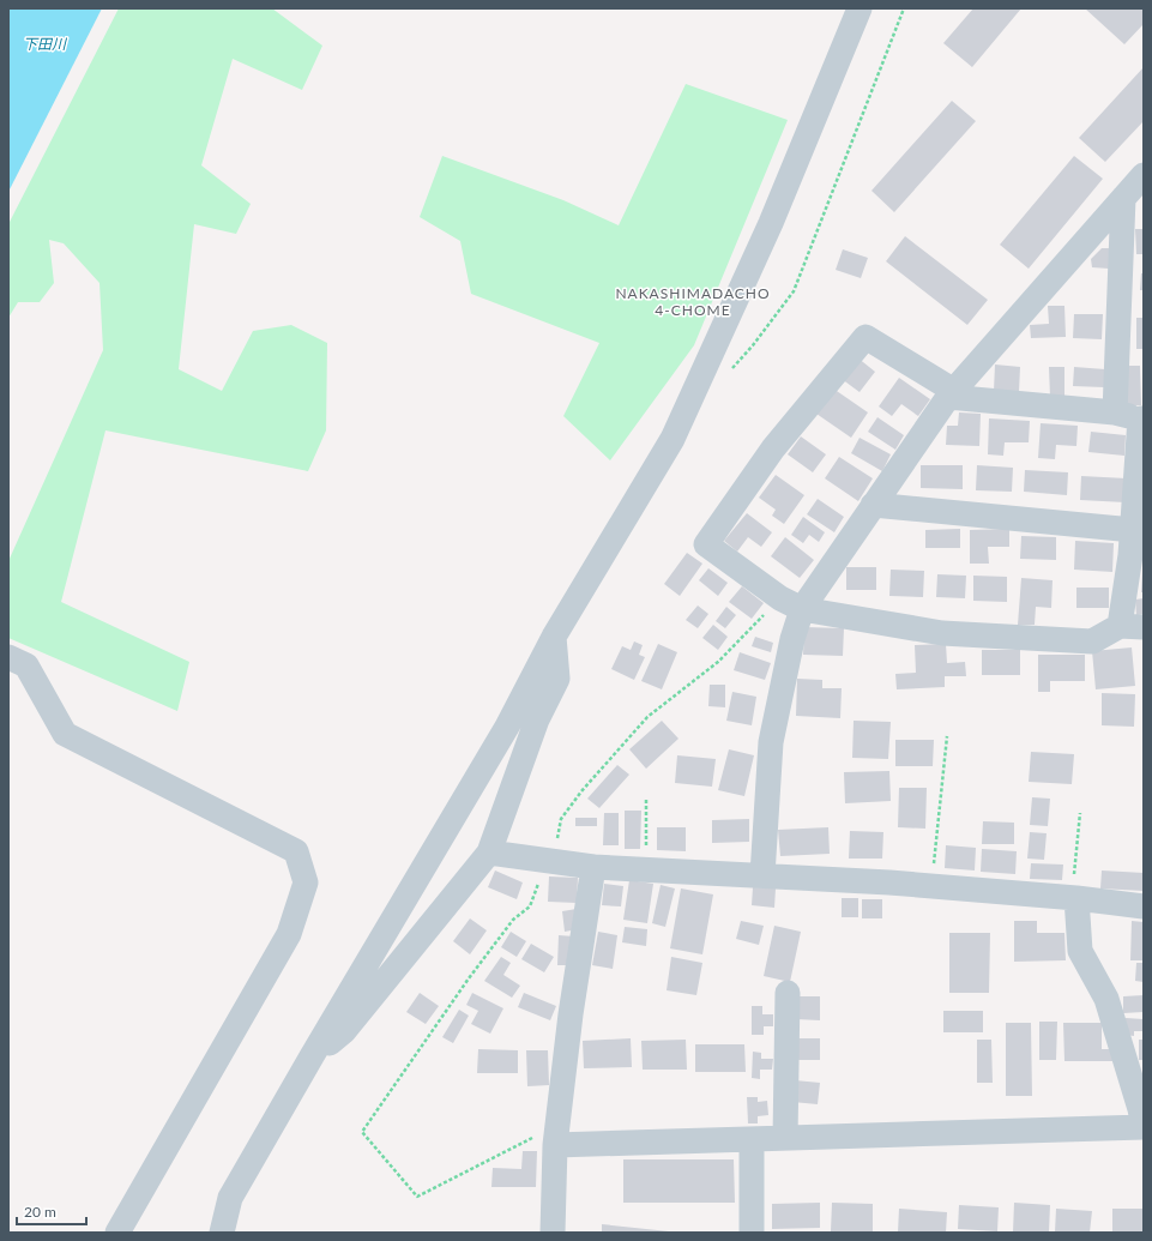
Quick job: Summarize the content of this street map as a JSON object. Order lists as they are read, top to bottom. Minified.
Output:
{"districts":["NAKASHIMADACHO 4-CHOME"],"water":["下田川"],"scale_bar":"20 m"}
